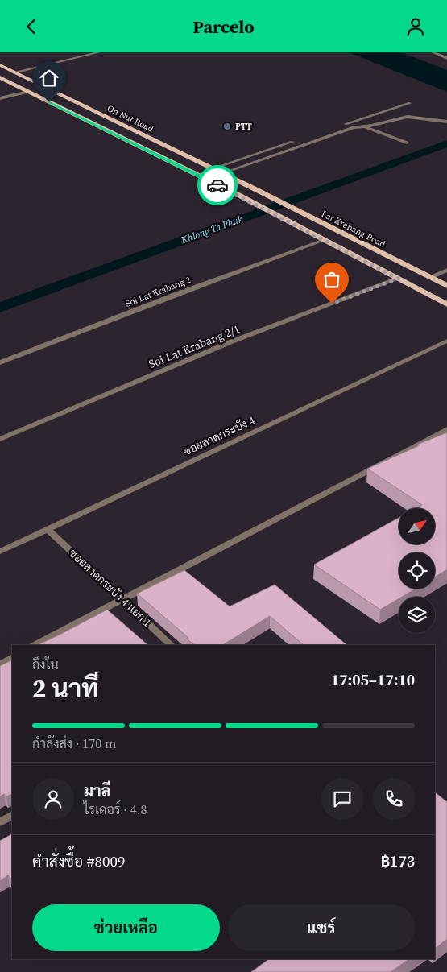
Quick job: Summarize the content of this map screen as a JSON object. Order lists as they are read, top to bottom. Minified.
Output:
{"streets":{"main road":["On Nut Road","Lat Krabang Road"],"street":["Soi Lat Krabang 2","Soi Lat Krabang 2/1","ซอยลาดกระบัง 4","ซอยลาดกระบัง 4 แยก 1"]},"crossings":[["On Nut Road","Lat Krabang Road"],["On Nut Road","Soi Lat Krabang 2"],["ซอยลาดกระบัง 4","ซอยลาดกระบัง 4 แยก 1"]],"water":["Khlong Ta Phuk"],"places":["PTT"],"north":"top right","page":{"header":"Parcelo","heading":["2 นาที","ถึงใน","17:05–17:10"],"panel":["มาลี","ไรเดอร์ · 4.8","คำสั่งซื้อ #8009","฿173"],"bar":"กำลังส่ง · 170 m","buttons":["ช่วยเหลือ","แชร์"]}}
